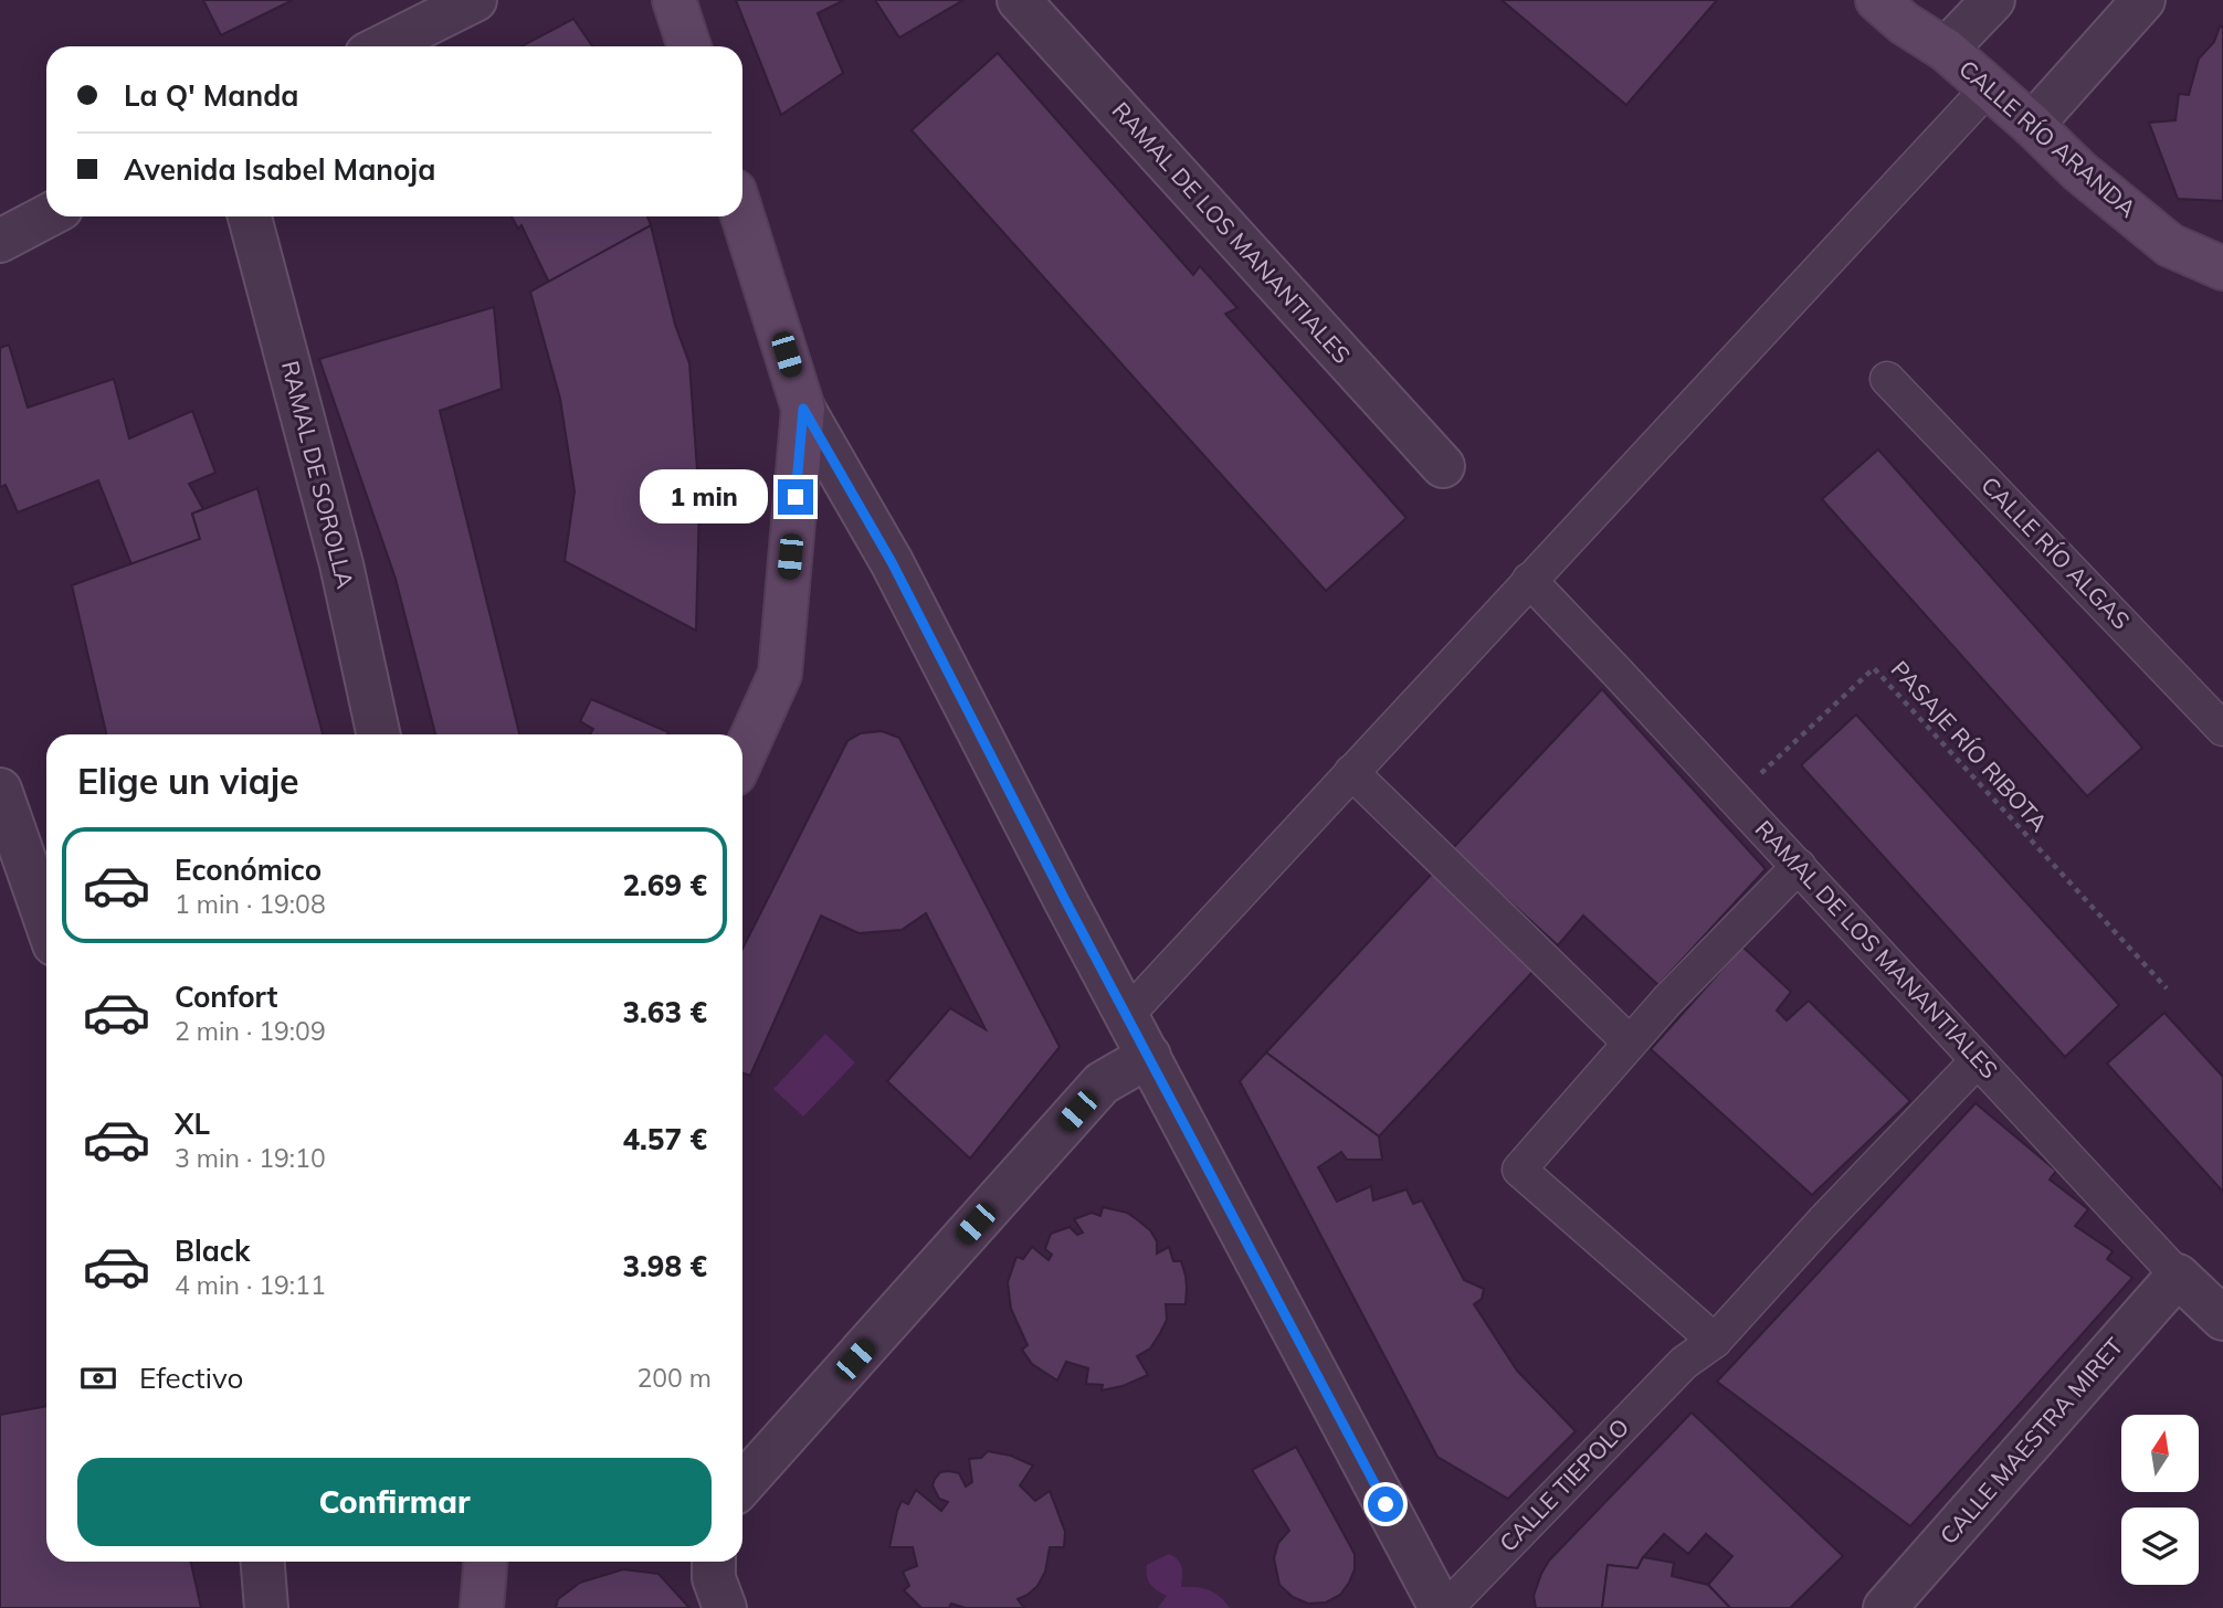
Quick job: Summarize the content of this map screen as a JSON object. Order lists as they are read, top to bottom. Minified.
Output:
{"streets":{"main road":["CALLE RÍO ARANDA"],"street":["RAMAL DE LOS MANANTIALES","RAMAL DE SOROLLA","CALLE RÍO ALGAS","CALLE MAESTRA MIRET","CALLE TIEPOLO"],"path":["PASAJE RÍO RIBOTA"]},"crossings":[["RAMAL DE LOS MANANTIALES","PASAJE RÍO RIBOTA"],["RAMAL DE LOS MANANTIALES","CALLE MAESTRA MIRET"],["RAMAL DE LOS MANANTIALES","CALLE TIEPOLO"]],"north":"top","page":{"banner":["La Q' Manda","Avenida Isabel Manoja"],"bubble":"1 min","heading":"Elige un viaje","list":[{"name":"Económico","note":"1 min · 19:08","value":"2.69 €"},{"name":"Confort","note":"2 min · 19:09","value":"3.63 €"},{"name":"XL","note":"3 min · 19:10","value":"4.57 €"},{"name":"Black","note":"4 min · 19:11","value":"3.98 €"}],"pay":["Efectivo","200 m"],"buttons":"Confirmar"}}
